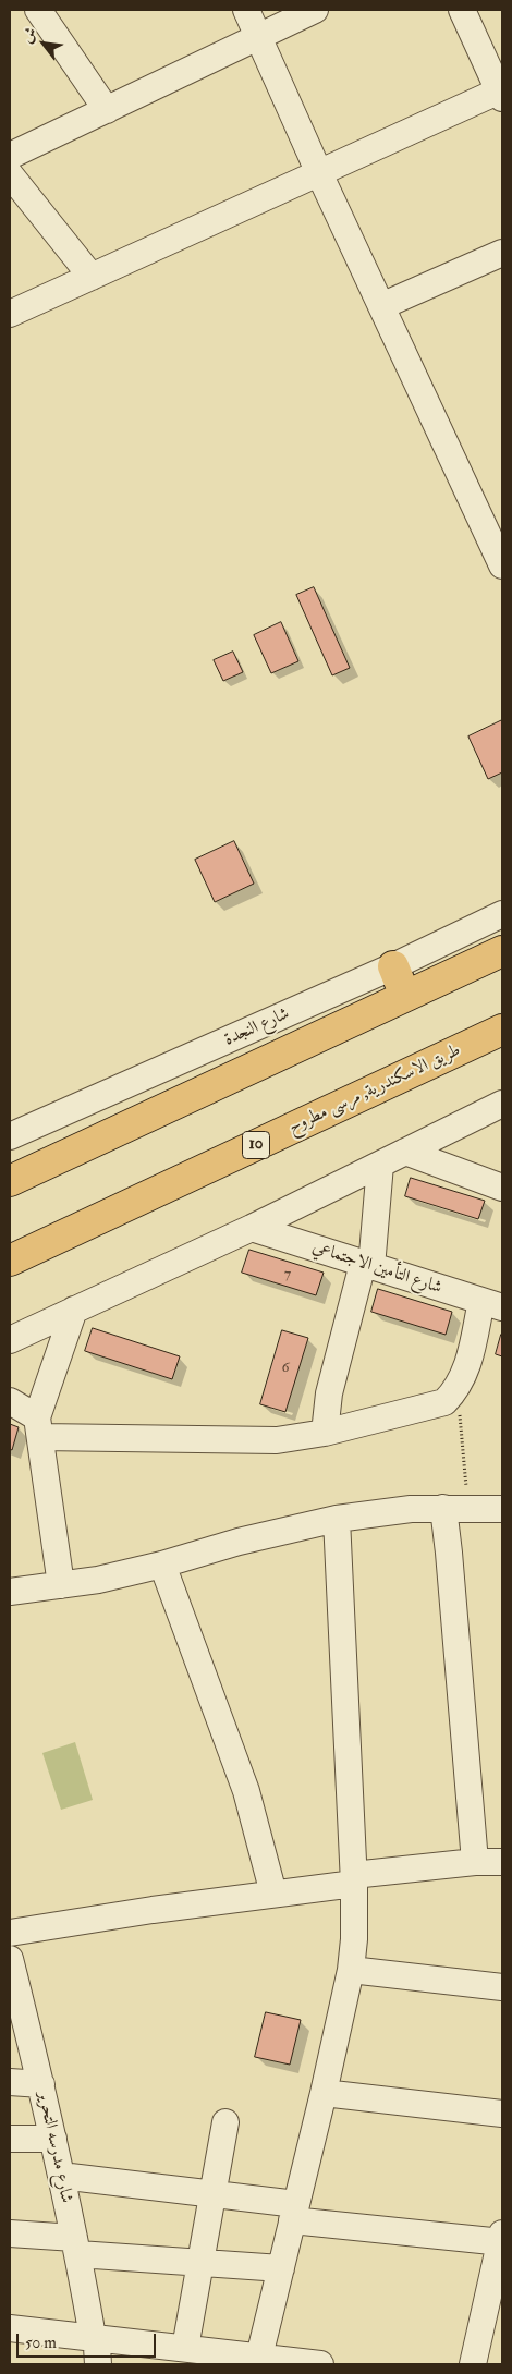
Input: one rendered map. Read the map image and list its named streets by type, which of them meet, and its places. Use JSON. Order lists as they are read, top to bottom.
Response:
{
  "streets": {
    "main road": ["طريق الاسكندرية, مرسى مطروح", "10"],
    "street": ["شارع النجدة", "شارع التأمين الاجتماعي", "شارع مدرسه التحرير"]
  },
  "house_numbers": ["7", "6"],
  "scale_bar": "50 m",
  "north": "top left"
}
